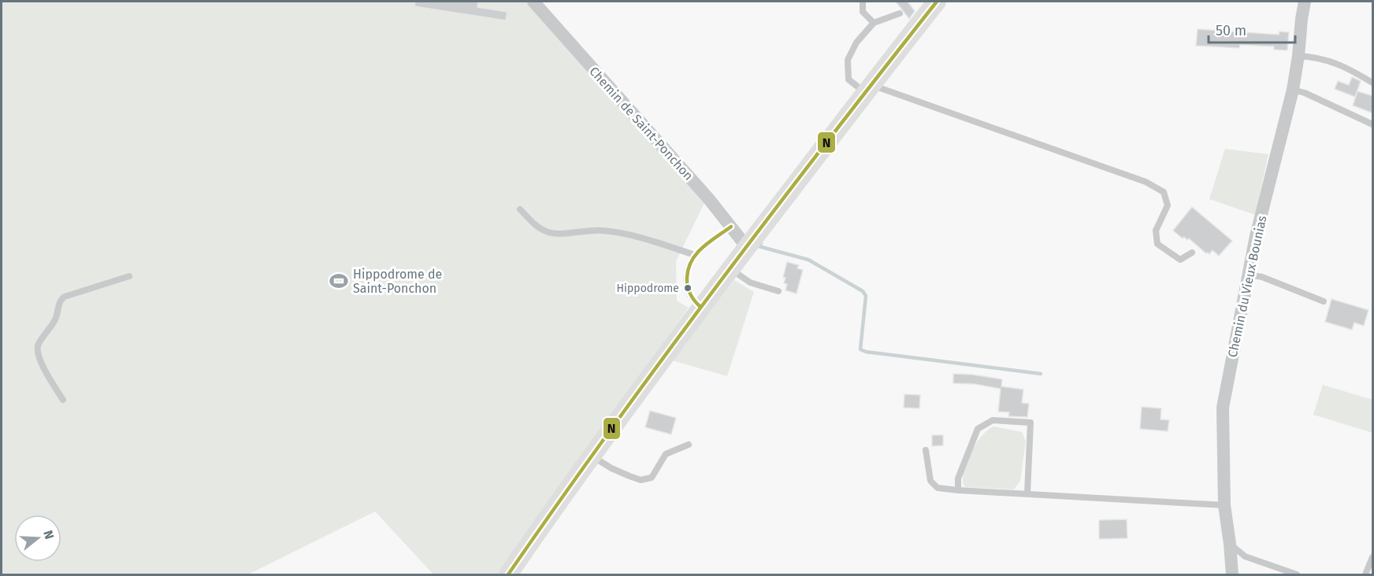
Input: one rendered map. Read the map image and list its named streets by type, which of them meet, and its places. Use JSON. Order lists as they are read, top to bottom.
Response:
{
  "streets": {
    "street": ["Chemin de Saint-Ponchon", "Chemin du Vieux Bounias"]
  },
  "places": {
    "sports": ["Hippodrome de Saint-Ponchon"],
    "other": ["Hippodrome"]
  },
  "lines": ["transit line N"],
  "scale_bar": "50 m",
  "north": "right"
}
